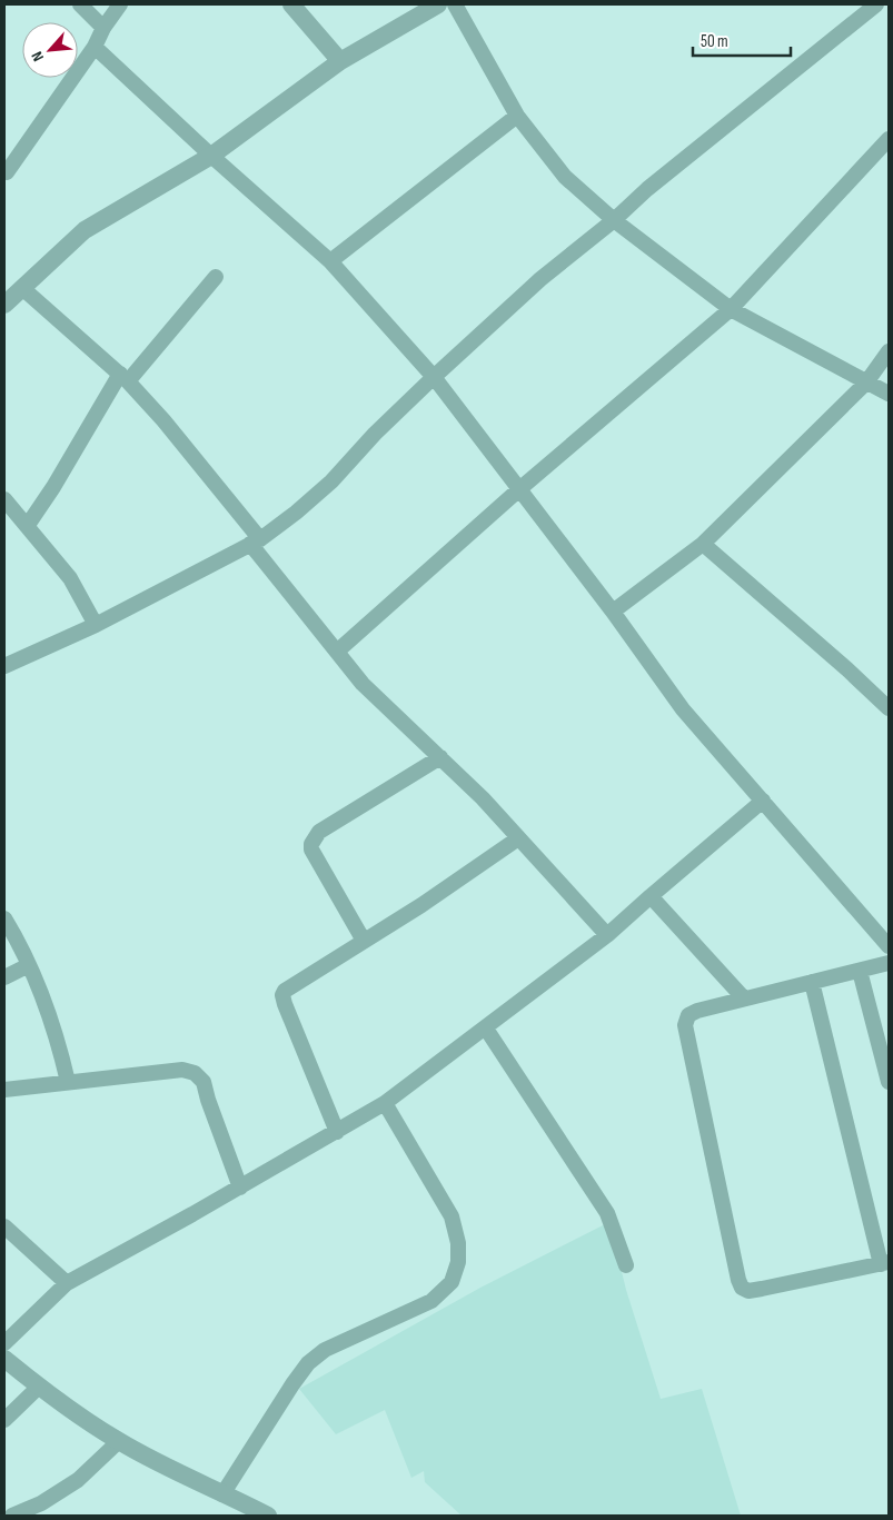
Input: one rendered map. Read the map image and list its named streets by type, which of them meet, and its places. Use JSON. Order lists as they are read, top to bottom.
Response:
{
  "scale_bar": "50 m",
  "north": "bottom left"
}
